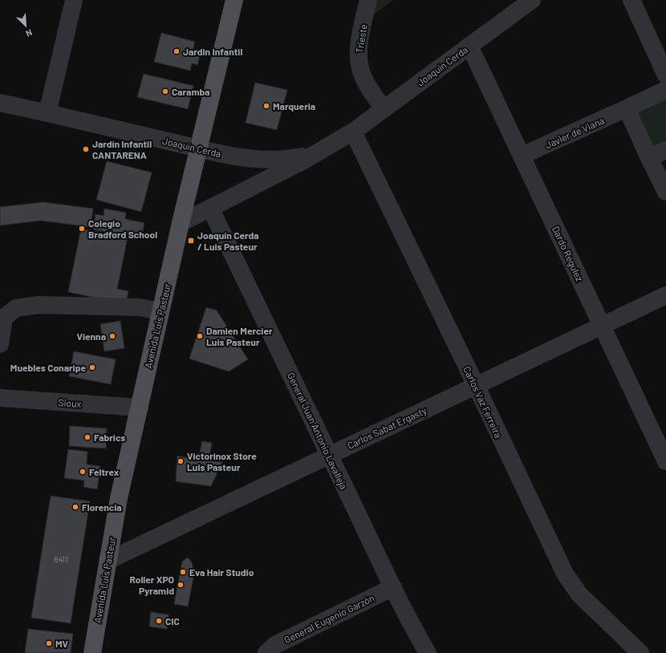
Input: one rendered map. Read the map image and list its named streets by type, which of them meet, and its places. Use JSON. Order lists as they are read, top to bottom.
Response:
{
  "streets": {
    "main road": ["Avenida Luis Pasteur"],
    "street": [
      "Trieste",
      "Joaquín Cerda",
      "Javier de Viana",
      "Dardo Regulez",
      "Carlos Vaz Ferreira",
      "Sioux",
      "Carlos Sabat Ergasty",
      "General Juan Antonio Lavalleja",
      "General Eugenio Garzón"
    ]
  },
  "crossings": [
    ["Trieste", "Joaquín Cerda"],
    ["Joaquín Cerda", "Dardo Regulez"],
    ["Joaquín Cerda", "Avenida Luis Pasteur"],
    ["Joaquín Cerda", "Carlos Vaz Ferreira"],
    ["Joaquín Cerda", "General Juan Antonio Lavalleja"],
    ["Javier de Viana", "Dardo Regulez"],
    ["Dardo Regulez", "Carlos Sabat Ergasty"],
    ["Avenida Luis Pasteur", "Sioux"],
    ["Avenida Luis Pasteur", "Carlos Sabat Ergasty"],
    ["Carlos Vaz Ferreira", "Carlos Sabat Ergasty"],
    ["Carlos Sabat Ergasty", "General Juan Antonio Lavalleja"],
    ["General Juan Antonio Lavalleja", "General Eugenio Garzón"]
  ],
  "places": {
    "other": [
      "Jardin Infantil",
      "Caramba",
      "Marqueria",
      "Jardín Infantil CANTARENA",
      "Colegio Bradford School",
      "Vienna",
      "Damien Mercier Luis Pasteur",
      "Muebles Conaripe",
      "Fabrics",
      "Victorinox Store Luis Pasteur",
      "Feltrex",
      "Florencia",
      "Eva Hair Studio",
      "Roller XPO Pyramid",
      "CIC",
      "MV"
    ],
    "transit": ["Joaquín Cerda / Luis Pasteur"]
  },
  "house_numbers": ["6411"],
  "north": "bottom right"
}
